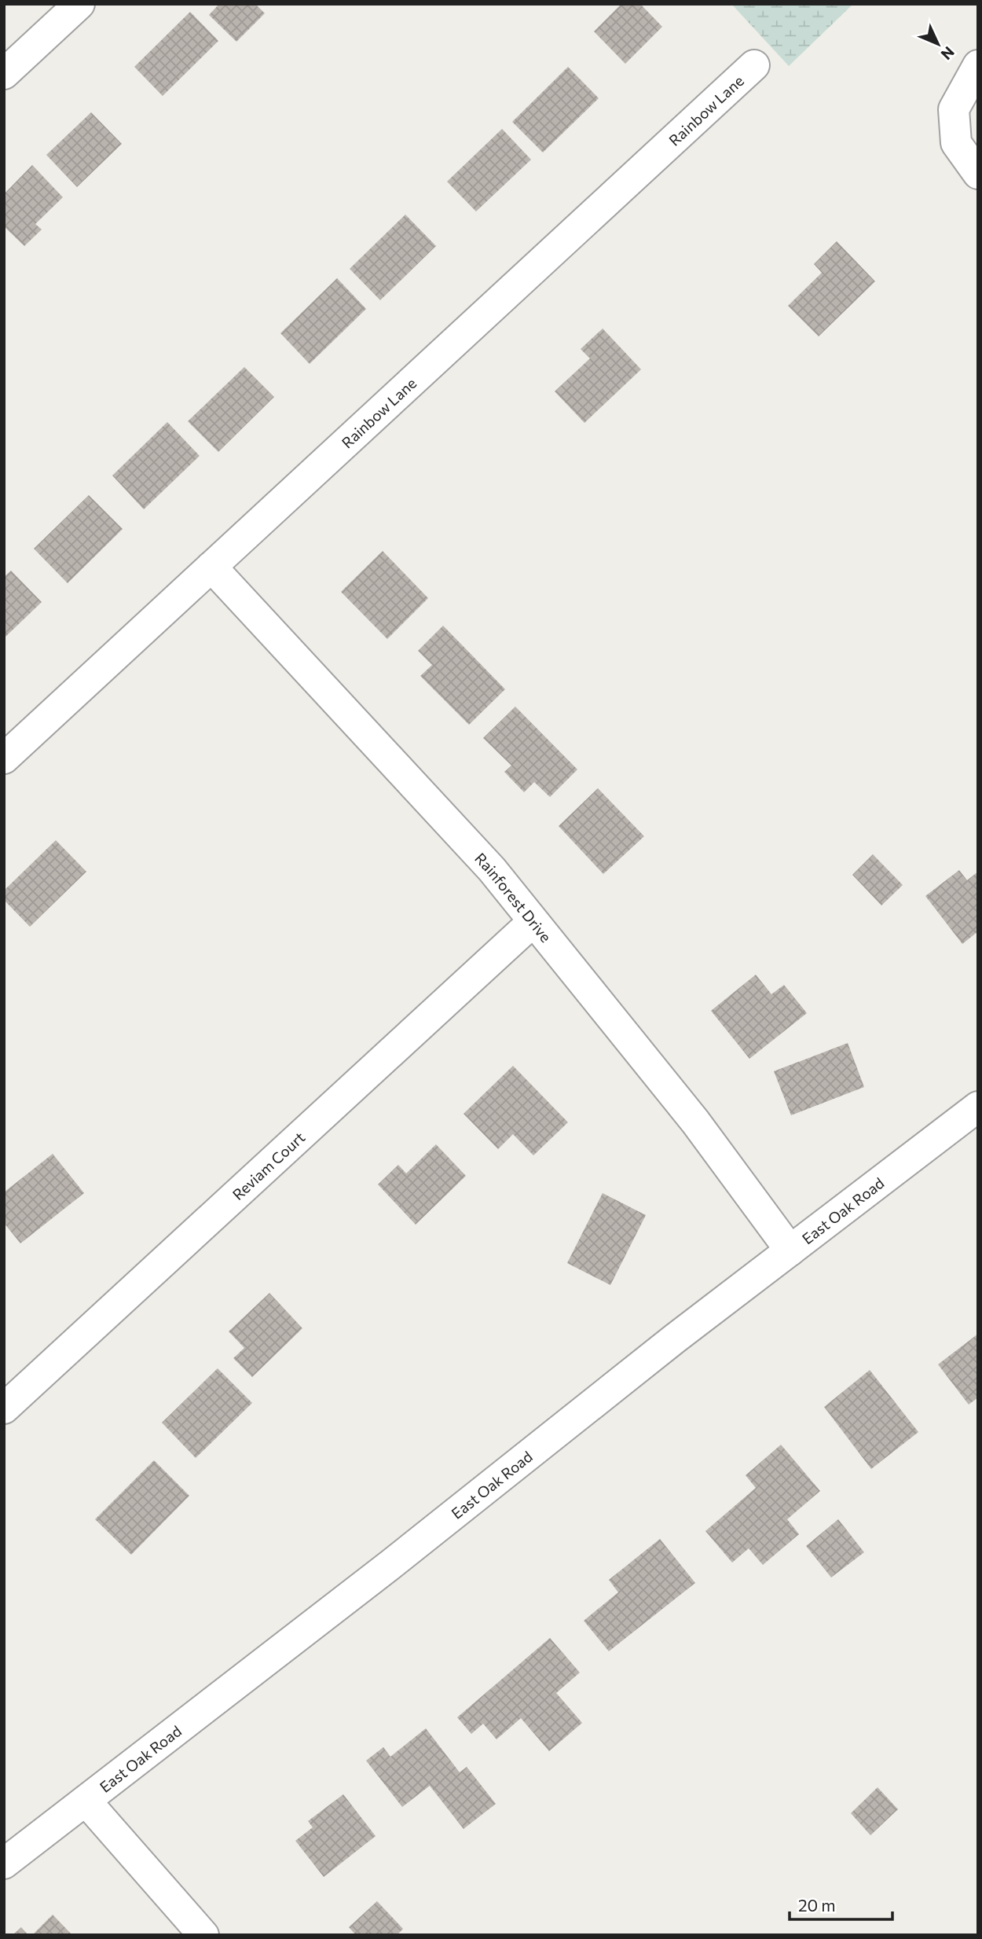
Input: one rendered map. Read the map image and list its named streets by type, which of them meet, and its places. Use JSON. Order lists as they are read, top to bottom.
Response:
{
  "streets": {
    "street": [
      "Rainbow Lane",
      "Rainforest Drive",
      "Reviam Court",
      "East Oak Road"
    ]
  },
  "crossings": [
    ["Rainbow Lane", "Rainforest Drive"],
    ["Rainforest Drive", "Reviam Court"],
    ["Rainforest Drive", "East Oak Road"]
  ],
  "scale_bar": "20 m",
  "north": "bottom right"
}
